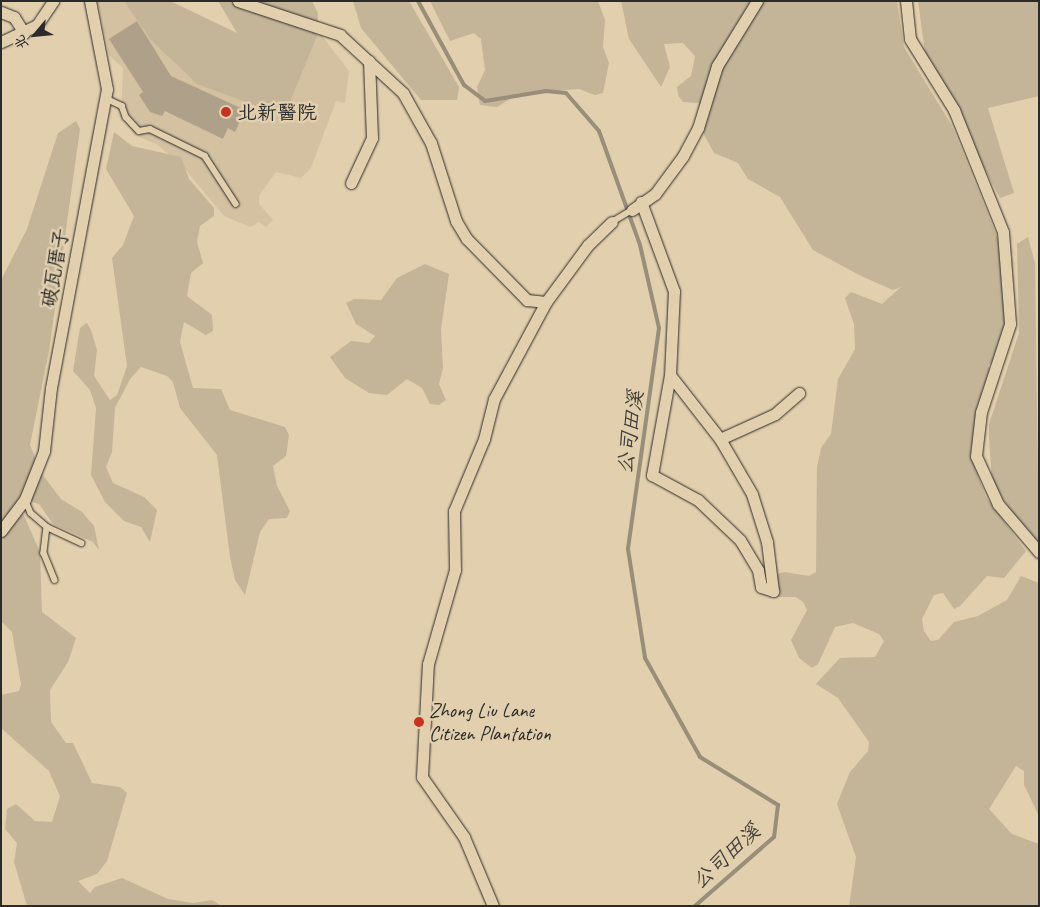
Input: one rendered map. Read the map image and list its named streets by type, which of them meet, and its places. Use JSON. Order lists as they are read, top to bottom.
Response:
{
  "streets": {
    "street": ["破瓦厝子"]
  },
  "water": ["公司田溪"],
  "places": ["北新醫院", "Zhong Liu Lane Citizen Plantation"],
  "north": "bottom left"
}
